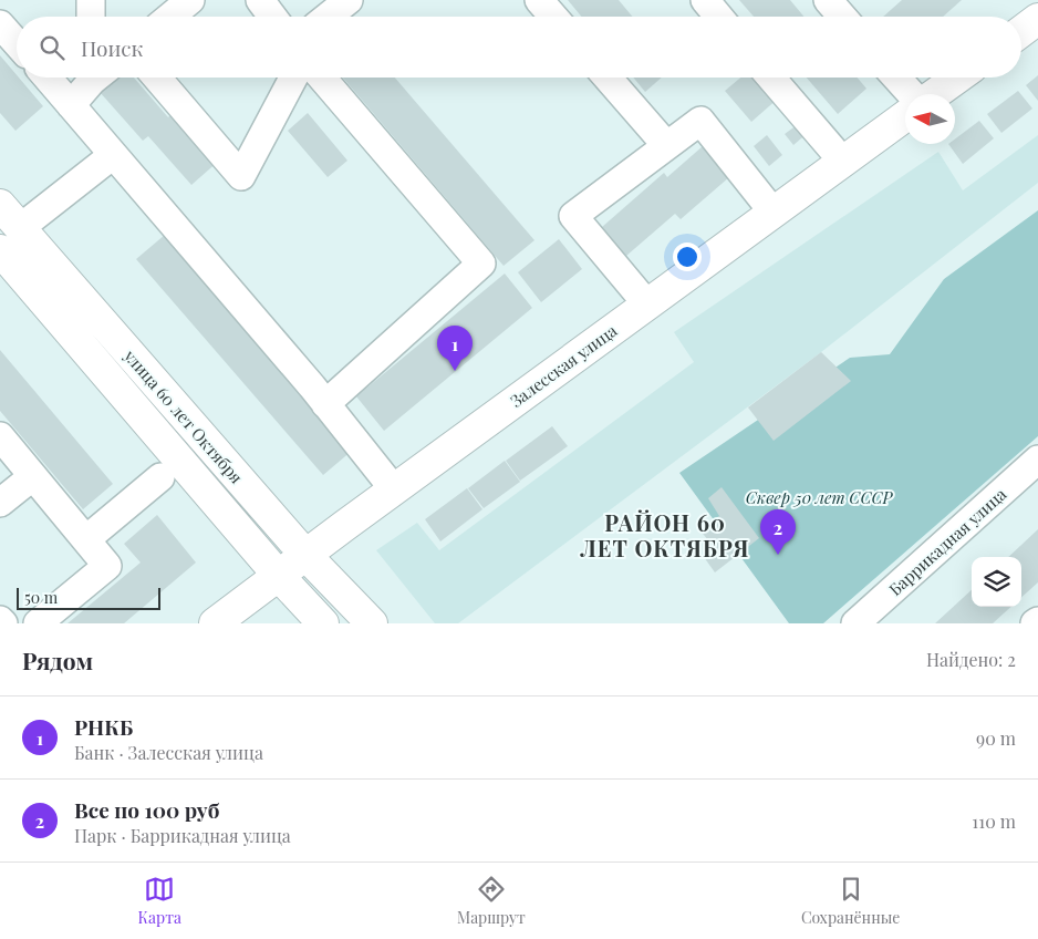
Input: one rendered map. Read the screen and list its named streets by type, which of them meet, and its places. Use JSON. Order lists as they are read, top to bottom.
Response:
{
  "streets": {
    "main road": ["Залесская улица", "улица 60 лет Октября"],
    "street": ["Баррикадная улица"]
  },
  "crossings": [
    ["Залесская улица", "улица 60 лет Октября"]
  ],
  "districts": ["РАЙОН 60 ЛЕТ ОКТЯБРЯ"],
  "parks": ["Сквер 50 лет СССР"],
  "scale_bar": "50 m",
  "north": "left",
  "page": {
    "search": "Поиск",
    "pins": ["1", "2"],
    "scale": "50 m",
    "heading": ["Рядом", "Найдено: 2"],
    "list": [
      {
        "mark": "1",
        "name": "РНКБ",
        "note": "Банк · Залесская улица",
        "value": "90 m"
      },
      {
        "mark": "2",
        "name": "Все по 100 руб",
        "note": "Парк · Баррикадная улица",
        "value": "110 m"
      }
    ],
    "nav": ["Карта", "Маршрут", "Сохранённые"]
  }
}
